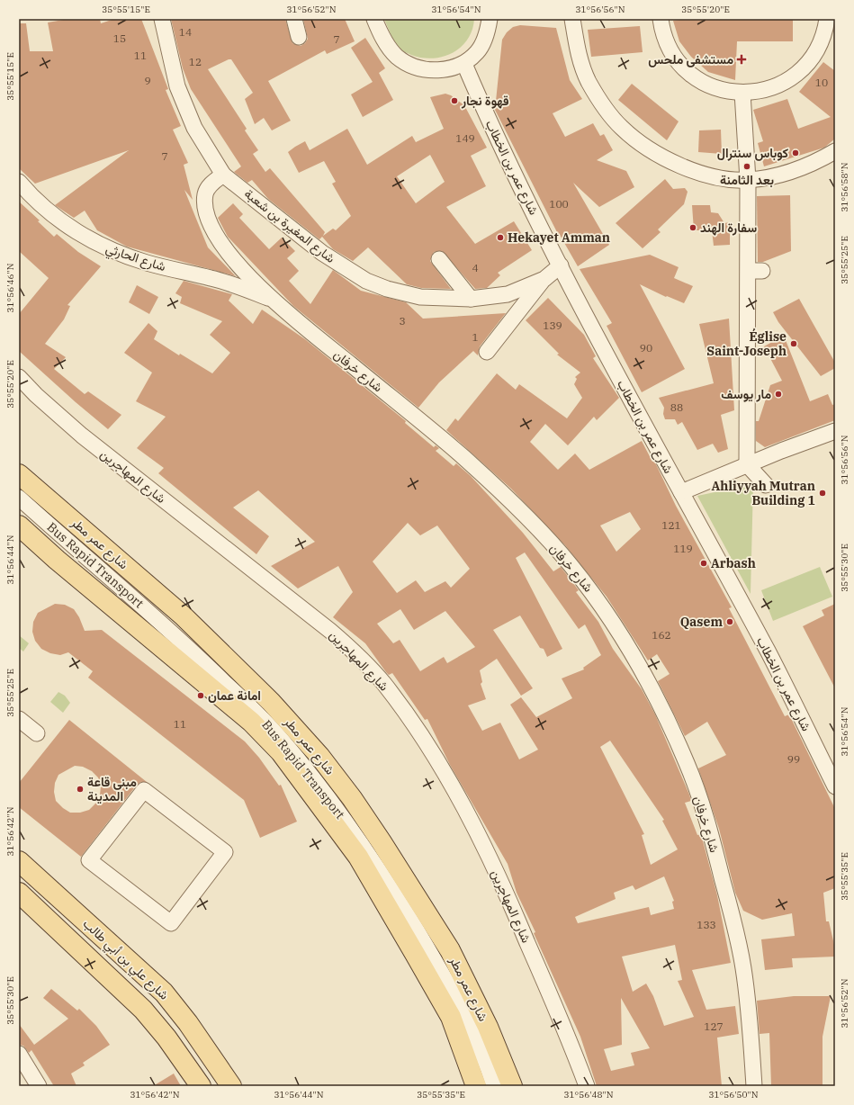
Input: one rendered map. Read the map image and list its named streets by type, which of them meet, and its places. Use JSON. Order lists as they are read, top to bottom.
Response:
{
  "streets": {
    "main road": ["شارع عمر مطر", "شارع علي بن أبي طالب"],
    "street": [
      "شارع عمر بن الخطاب",
      "شارع المغيرة بن شعبة",
      "شارع الحارثي",
      "شارع خرفان",
      "شارع المهاجرين",
      "Bus Rapid Transport"
    ]
  },
  "crossings": [
    ["شارع عمر بن الخطاب", "شارع المغيرة بن شعبة"],
    ["شارع المغيرة بن شعبة", "شارع خرفان"],
    ["شارع الحارثي", "شارع خرفان"]
  ],
  "places": {
    "health": ["مستشفى ملحس"],
    "other": [
      "قهوة نجار",
      "كوباس سنترال",
      "بعد الثامنة",
      "سفارة الهند",
      "Hekayet Amman",
      "Église Saint-Joseph",
      "مار يوسف",
      "Ahliyyah Mutran Building 1",
      "Arbash",
      "Qasem",
      "امانة عمان",
      "مبنى قاعة المدينة"
    ]
  },
  "house_numbers": [
    "14",
    "15",
    "7",
    "11",
    "12",
    "9",
    "10",
    "149",
    "7",
    "100",
    "4",
    "3",
    "139",
    "1",
    "90",
    "88",
    "121",
    "119",
    "162",
    "11",
    "99",
    "133",
    "127"
  ],
  "coordinates": [
    "35°55'15\"E",
    "31°56'52\"N",
    "31°56'54\"N",
    "31°56'56\"N",
    "35°55'20\"E",
    "31°56'58\"N",
    "35°55'25\"E",
    "31°56'46\"N",
    "31°56'44\"N",
    "35°55'30\"E",
    "31°56'42\"N",
    "35°55'35\"E",
    "31°56'48\"N",
    "31°56'50\"N"
  ]
}
